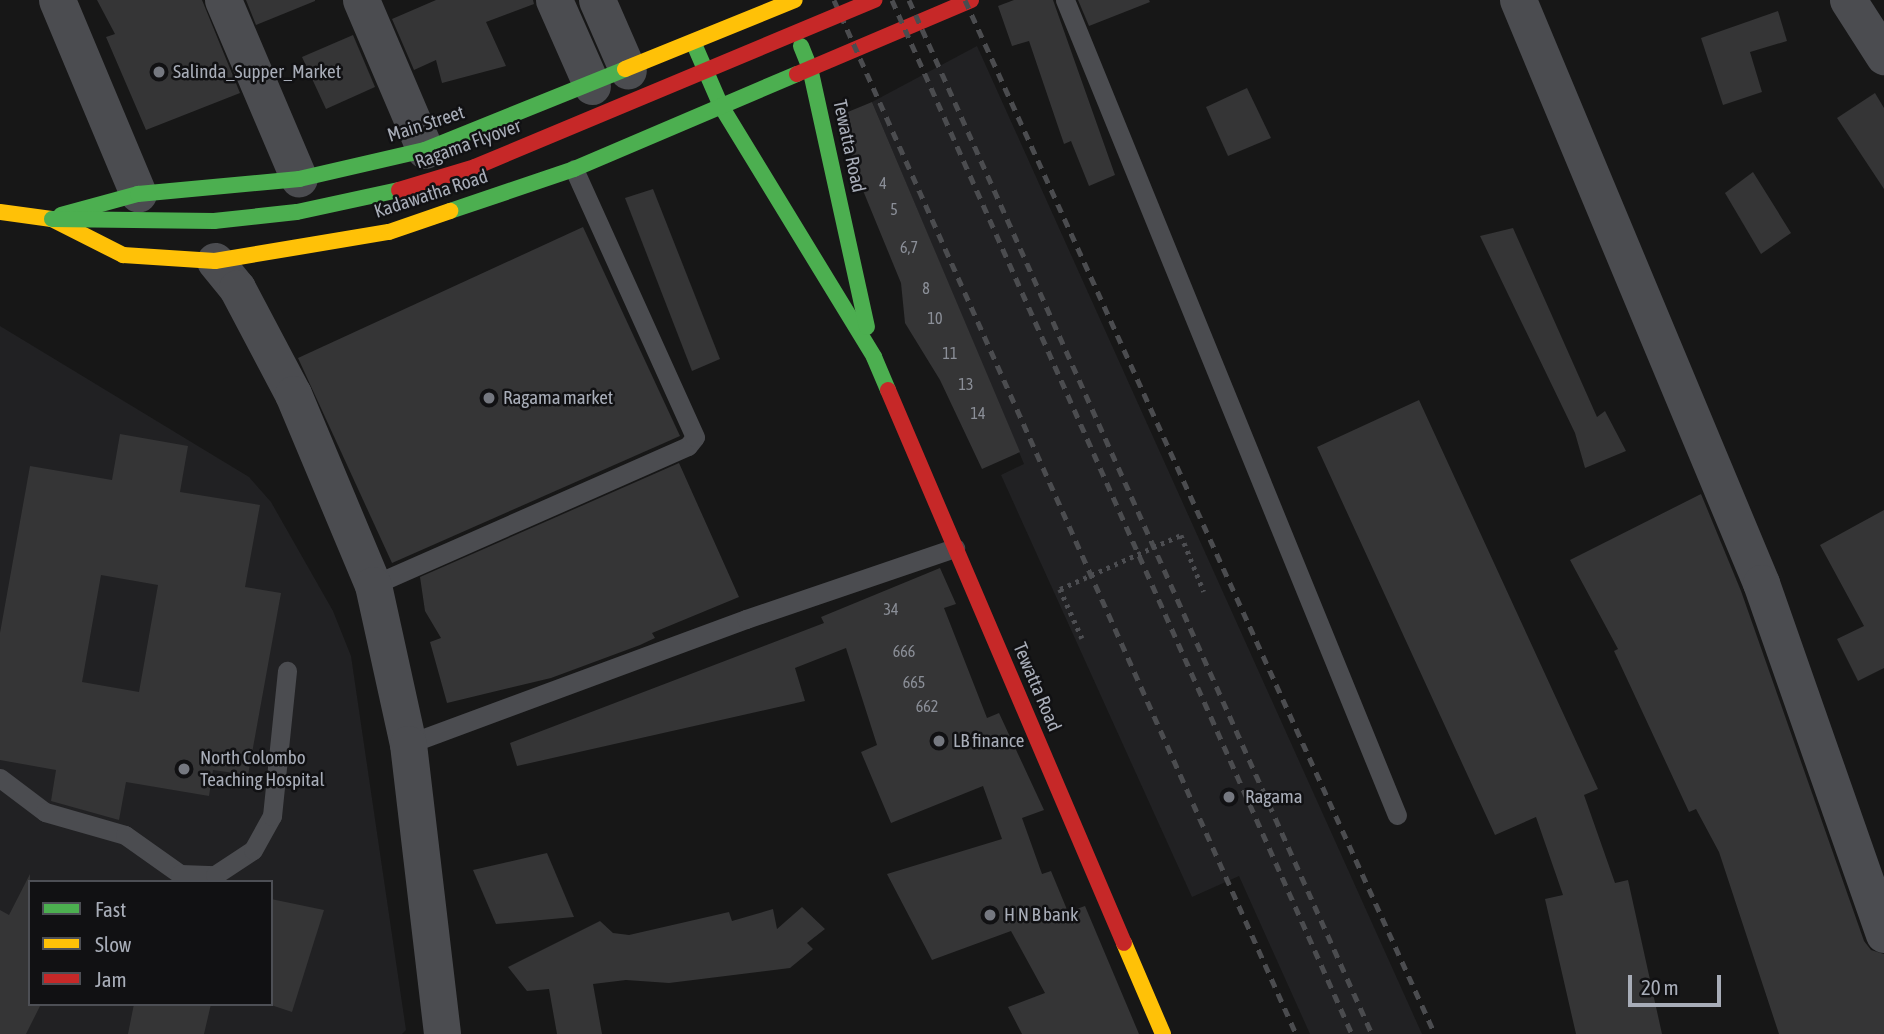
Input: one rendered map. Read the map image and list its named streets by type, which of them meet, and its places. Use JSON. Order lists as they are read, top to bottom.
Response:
{
  "streets": {
    "main road": [
      "Main Street",
      "Ragama Flyover",
      "Tewatta Road",
      "Kadawatha Road"
    ]
  },
  "crossings": [
    ["Main Street", "Ragama Flyover"],
    ["Main Street", "Tewatta Road"],
    ["Main Street", "Kadawatha Road"],
    ["Ragama Flyover", "Kadawatha Road"],
    ["Tewatta Road", "Kadawatha Road"]
  ],
  "places": [
    "Salinda_Supper_Market",
    "Ragama market",
    "LB finance",
    "North Colombo Teaching Hospital",
    "Ragama",
    "H N B bank"
  ],
  "house_numbers": [
    "4",
    "5",
    "6,7",
    "8",
    "10",
    "11",
    "13",
    "14",
    "34",
    "666",
    "665",
    "662"
  ],
  "legend": ["Fast", "Slow", "Jam"],
  "scale_bar": "20 m"
}
